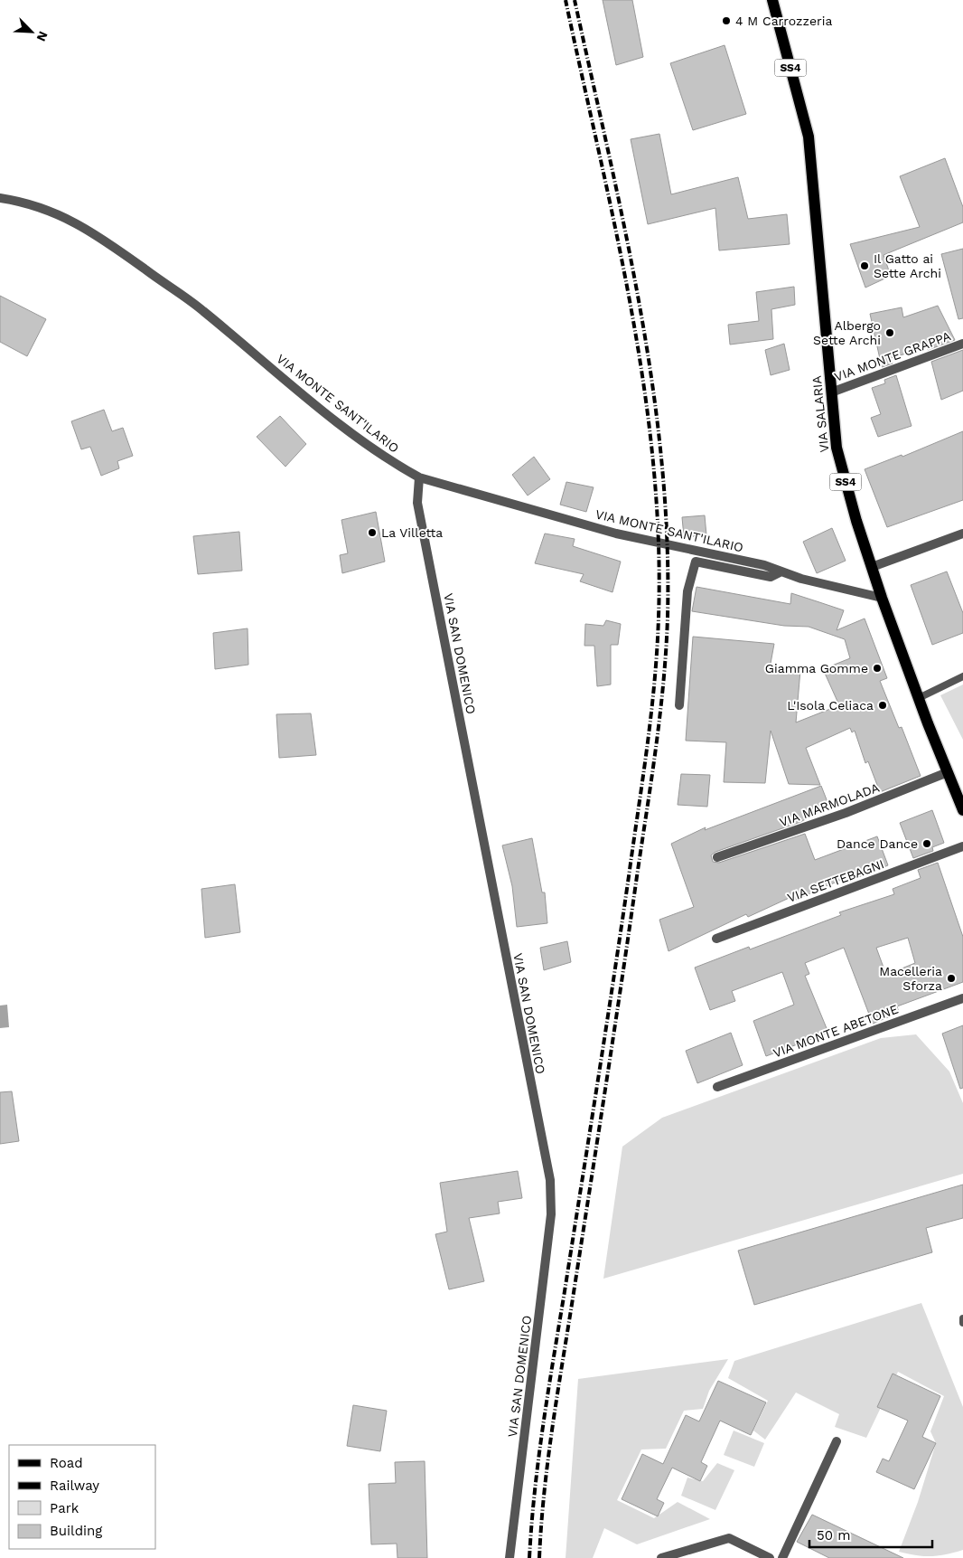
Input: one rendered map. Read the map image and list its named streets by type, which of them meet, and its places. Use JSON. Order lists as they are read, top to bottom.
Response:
{
  "streets": {
    "main road": ["SS4", "VIA SALARIA"],
    "street": [
      "VIA MONTE GRAPPA",
      "VIA MONTE SANT'ILARIO",
      "VIA SAN DOMENICO",
      "VIA MARMOLADA",
      "VIA SETTEBAGNI",
      "VIA MONTE ABETONE"
    ]
  },
  "crossings": [
    ["VIA MONTE GRAPPA", "VIA SALARIA"],
    ["VIA MONTE SANT'ILARIO", "VIA SALARIA"],
    ["VIA MONTE SANT'ILARIO", "VIA SAN DOMENICO"],
    ["VIA SALARIA", "VIA MARMOLADA"]
  ],
  "places": [
    "4 M Carrozzeria",
    "Il Gatto ai Sette Archi",
    "Albergo Sette Archi",
    "La Villetta",
    "Giamma Gomme",
    "L'Isola Celiaca",
    "Dance Dance",
    "Macelleria Sforza"
  ],
  "legend": [
    "Road",
    "Railway",
    "Park",
    "Building"
  ],
  "scale_bar": "50 m",
  "north": "bottom right"
}
